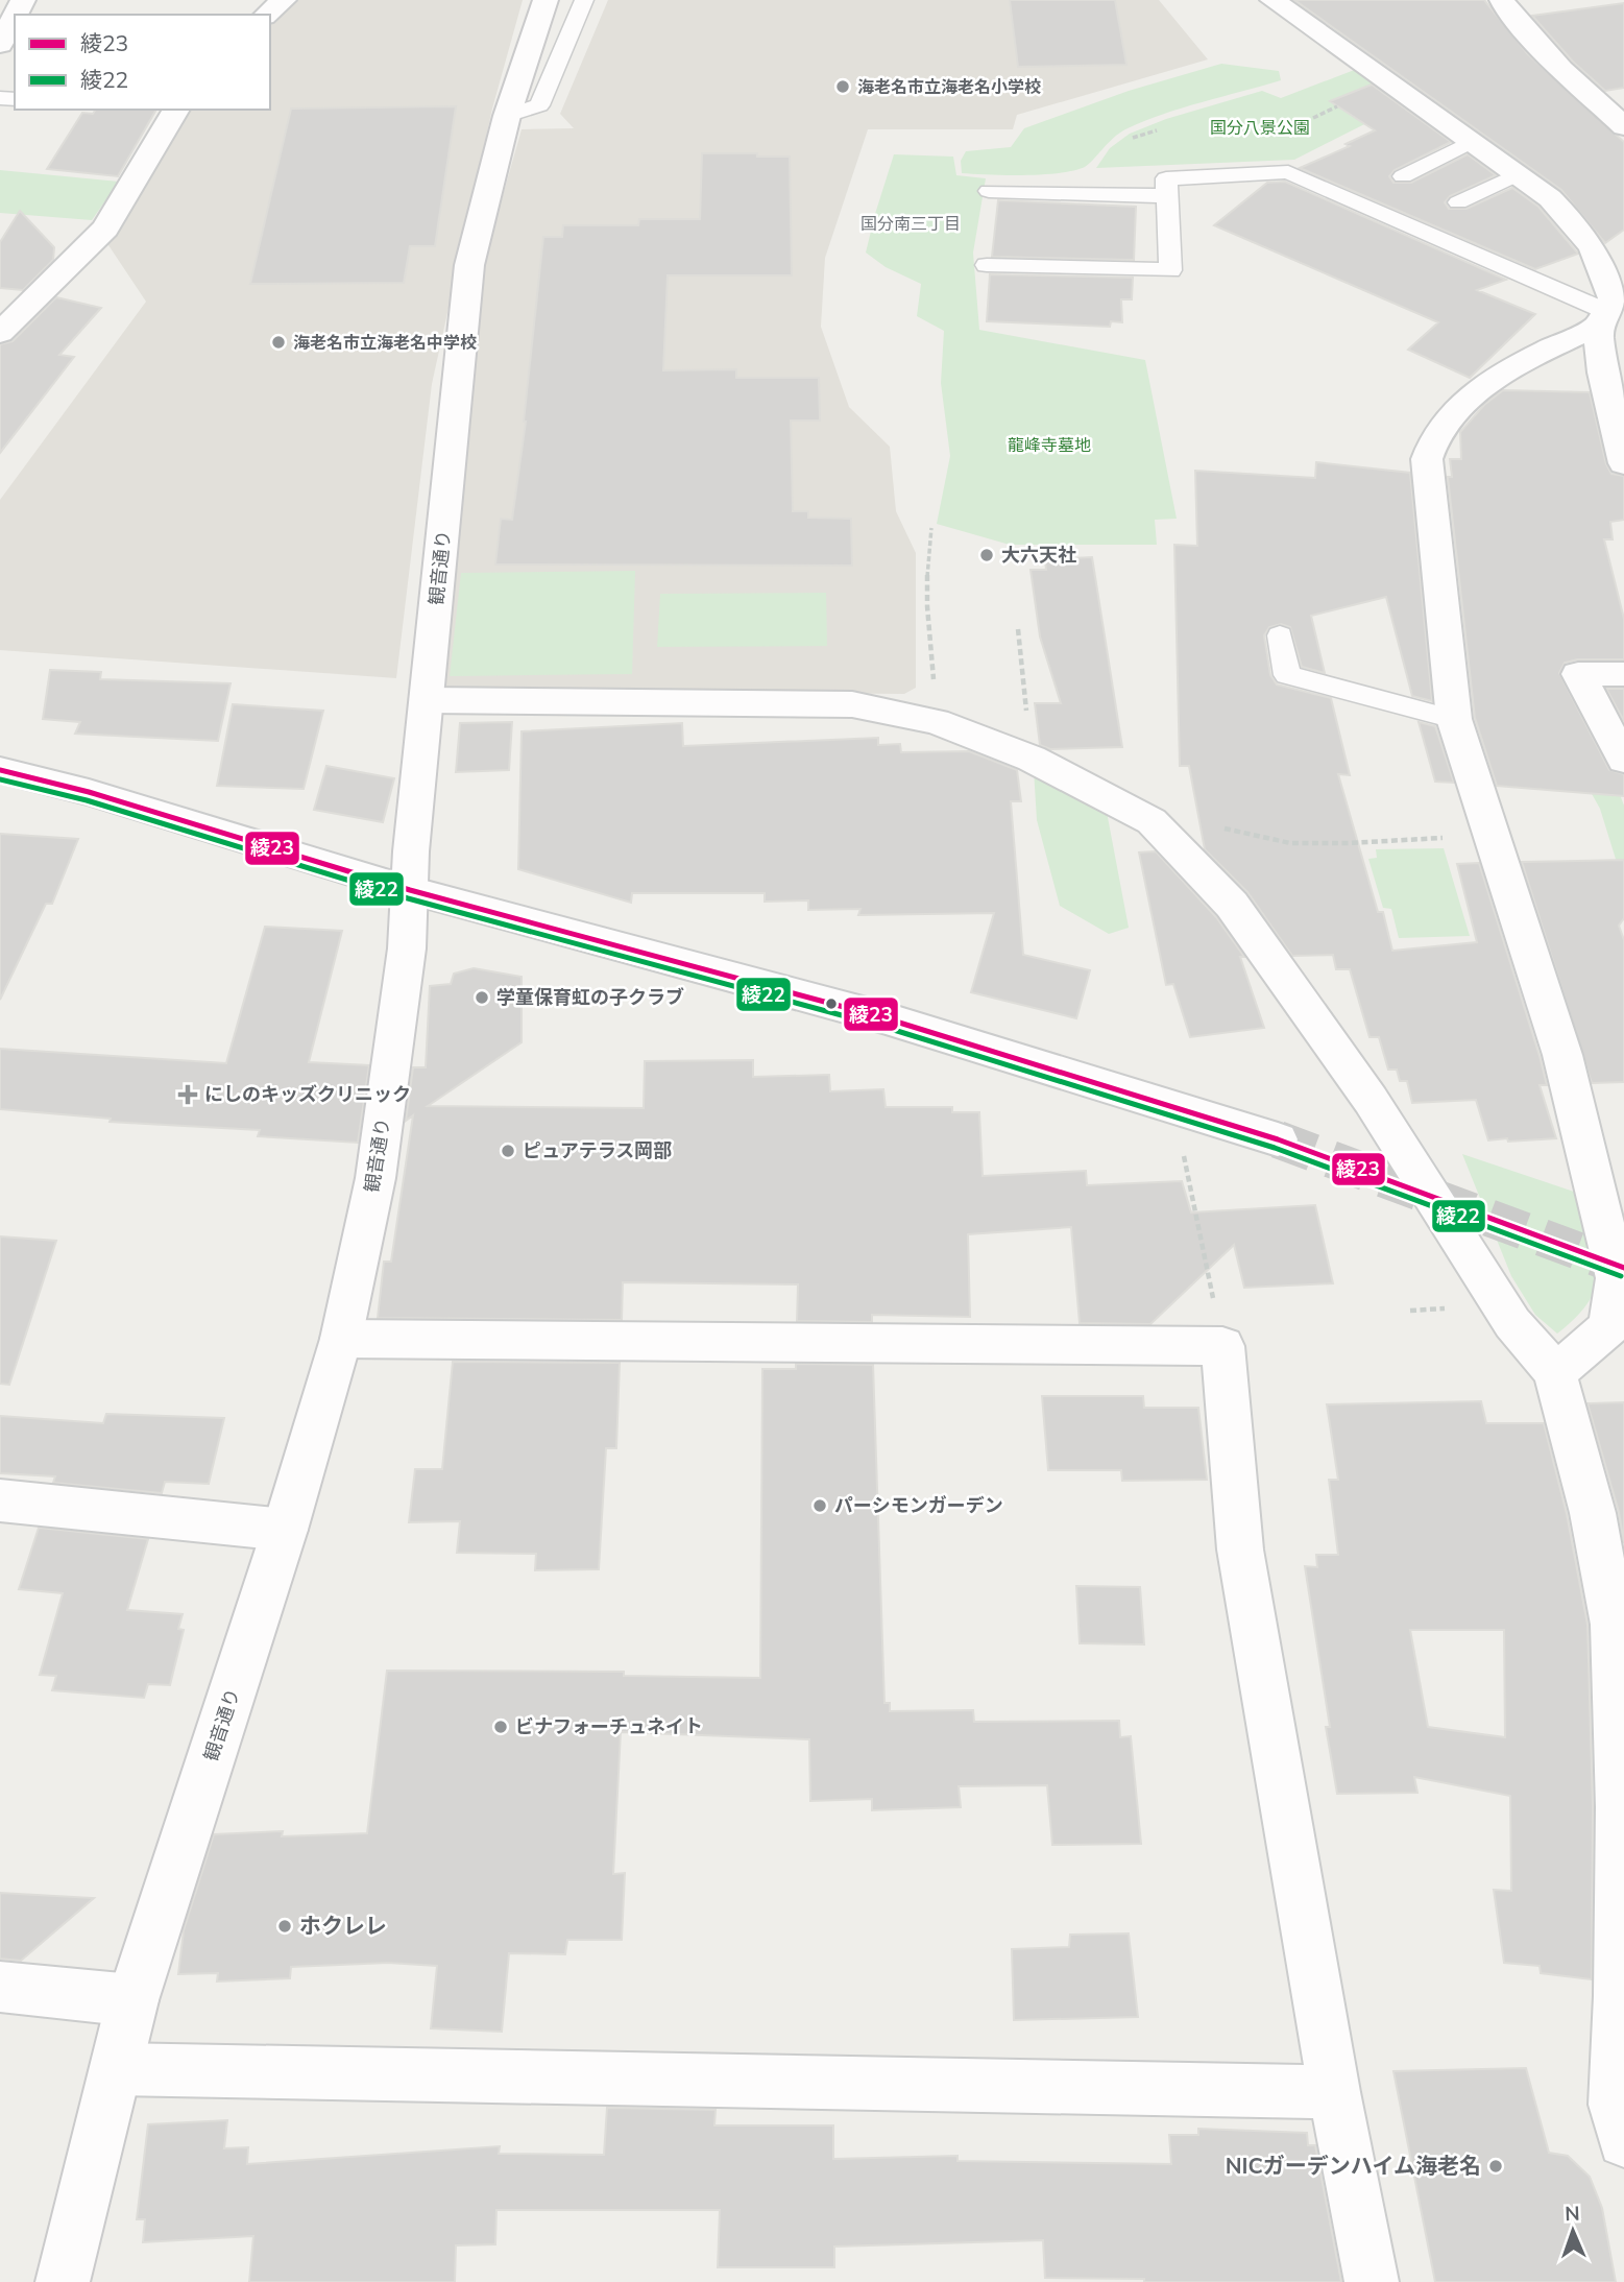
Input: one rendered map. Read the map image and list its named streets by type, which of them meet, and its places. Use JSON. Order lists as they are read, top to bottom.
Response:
{
  "streets": {
    "street": ["観音通り"]
  },
  "districts": ["国分南三丁目"],
  "parks": ["国分八景公園", "龍峰寺墓地"],
  "places": {
    "other": [
      "海老名市立海老名小学校",
      "海老名市立海老名中学校",
      "大六天社",
      "学童保育虹の子クラブ",
      "ピュアテラス岡部",
      "パーシモンガーデン",
      "ビナフォーチュネイト",
      "ホクレレ",
      "NICガーデンハイム海老名"
    ],
    "health": ["にしのキッズクリニック"]
  },
  "lines": ["transit line 綾23", "transit line 綾22"],
  "legend": ["綾23", "綾22"],
  "north": "top"
}
